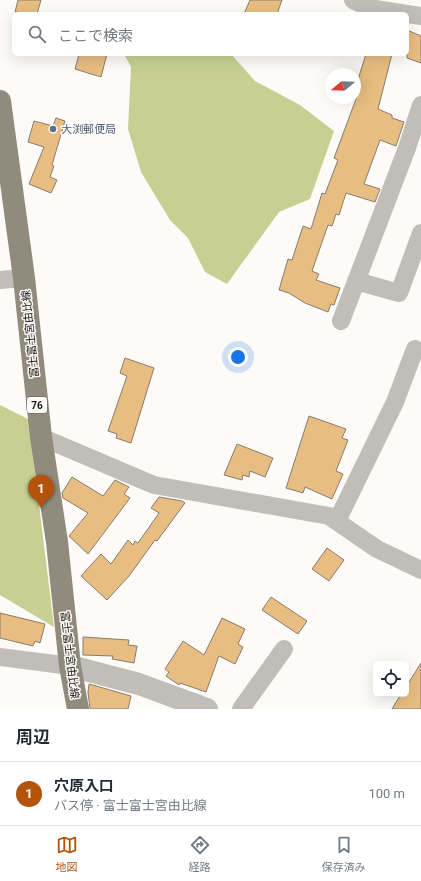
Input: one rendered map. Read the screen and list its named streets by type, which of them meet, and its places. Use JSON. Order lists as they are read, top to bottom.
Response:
{
  "streets": {
    "main road": ["富士富士宮由比線", "76"]
  },
  "places": ["大渕郵便局"],
  "north": "left",
  "page": {
    "search": "ここで検索",
    "pins": "1",
    "heading": "周辺",
    "list": [
      {
        "mark": "1",
        "name": "穴原入口",
        "note": "バス停 · 富士富士宮由比線",
        "value": "100 m"
      }
    ],
    "nav": ["地図", "経路", "保存済み"]
  }
}
